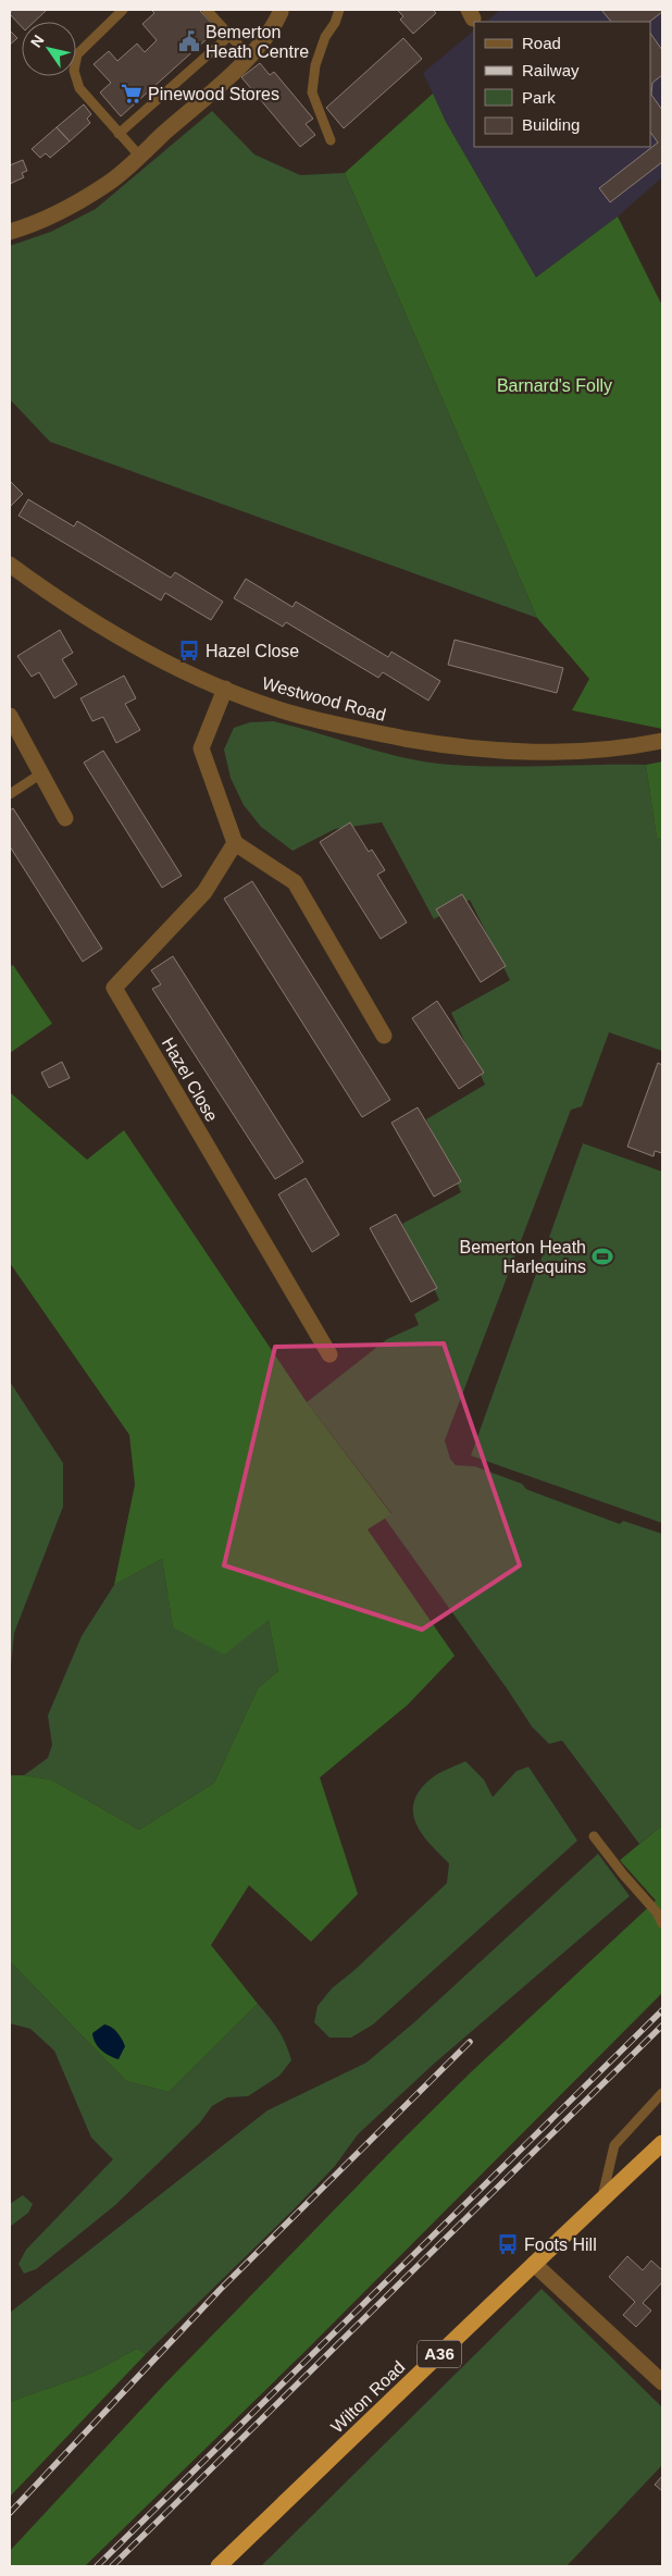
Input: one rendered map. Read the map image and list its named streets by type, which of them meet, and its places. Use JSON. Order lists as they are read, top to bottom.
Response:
{
  "streets": {
    "highway": ["A36", "Wilton Road"],
    "street": ["Westwood Road", "Hazel Close"]
  },
  "parks": ["Barnard's Folly"],
  "places": {
    "public building": ["Bemerton Heath Centre"],
    "supermarket": ["Pinewood Stores"],
    "bus stop": ["Hazel Close", "Foots Hill"],
    "sports": ["Bemerton Heath Harlequins"]
  },
  "legend": [
    "Road",
    "Railway",
    "Park",
    "Building"
  ],
  "north": "top left"
}
